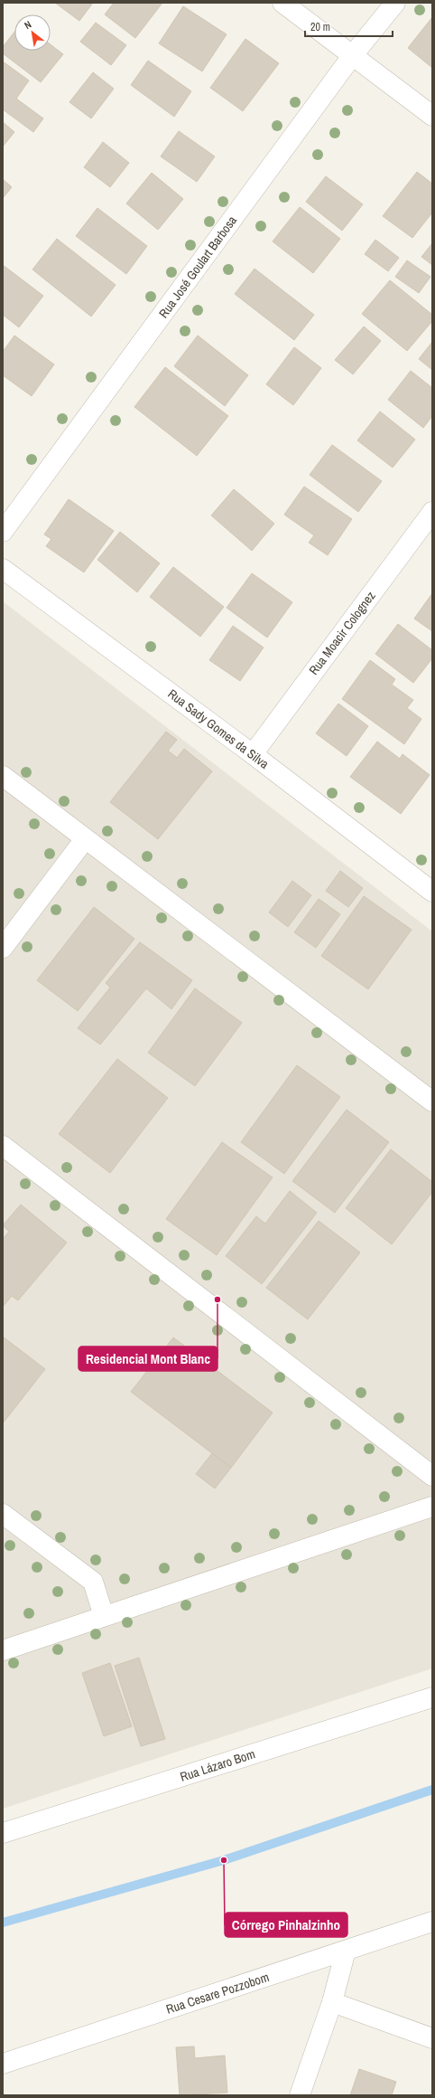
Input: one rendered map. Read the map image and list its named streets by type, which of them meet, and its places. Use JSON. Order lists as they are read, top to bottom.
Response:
{
  "streets": {
    "street": [
      "Rua José Goulart Barbosa",
      "Rua Moacir Colognez",
      "Rua Sady Gomes da Silva",
      "Rua Lázaro Bom",
      "Rua Cesare Pozzobom"
    ]
  },
  "crossings": [
    ["Rua Moacir Colognez", "Rua Sady Gomes da Silva"]
  ],
  "places": ["Residencial Mont Blanc", "Córrego Pinhalzinho"],
  "scale_bar": "20 m",
  "north": "top left"
}
